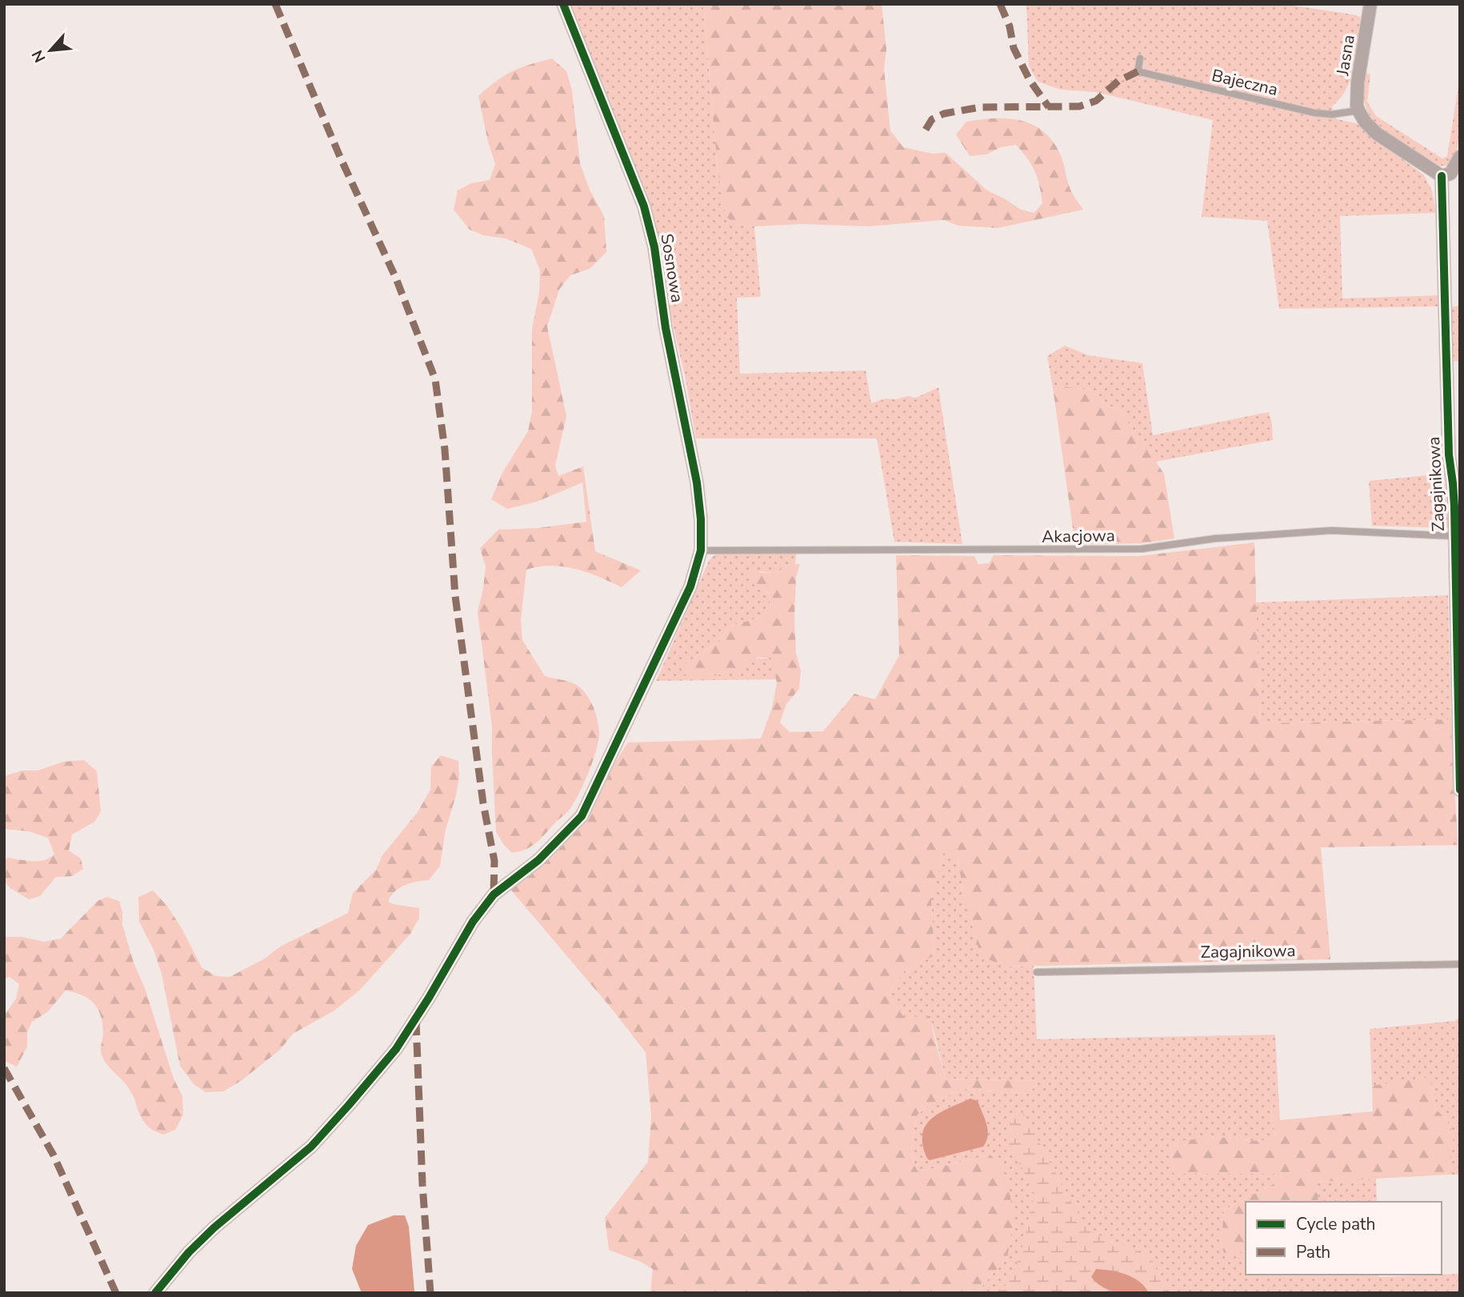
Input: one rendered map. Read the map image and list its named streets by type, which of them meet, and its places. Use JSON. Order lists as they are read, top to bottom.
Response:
{
  "streets": {
    "street": ["Jasna", "Sosnowa", "Zagajnikowa"],
    "lane": ["Bajeczna", "Akacjowa"]
  },
  "crossings": [
    ["Jasna", "Bajeczna"],
    ["Sosnowa", "Akacjowa"],
    ["Zagajnikowa", "Akacjowa"]
  ],
  "legend": ["Cycle path", "Path"],
  "north": "bottom left"
}
